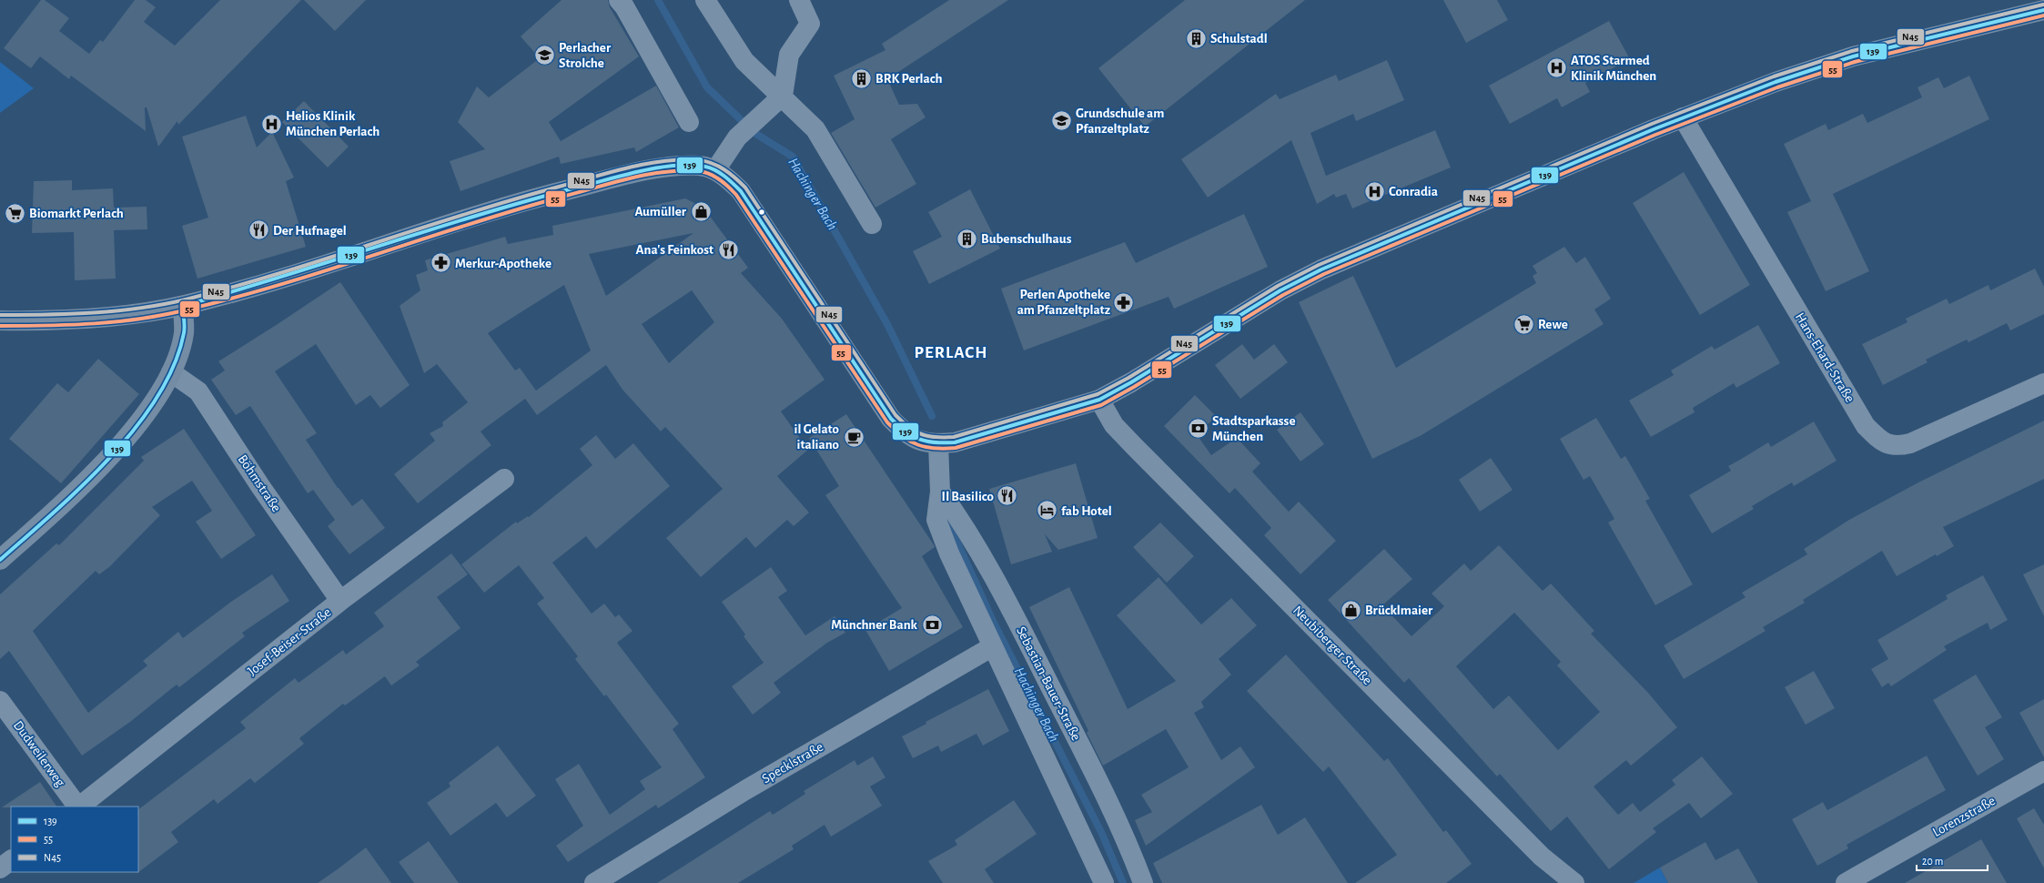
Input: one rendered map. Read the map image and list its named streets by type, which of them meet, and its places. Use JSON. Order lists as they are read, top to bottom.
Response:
{
  "streets": {
    "street": [
      "Hans-Ehard-Straße",
      "Böhmstraße",
      "Josef-Beiser-Straße",
      "Neubiberger Straße",
      "Sebastian-Bauer-Straße",
      "Dudweilerweg",
      "Specklstraße",
      "Lorenzstraße"
    ]
  },
  "crossings": [
    ["Böhmstraße", "Josef-Beiser-Straße"]
  ],
  "districts": ["PERLACH"],
  "water": ["Hachinger Bach"],
  "places": {
    "building": ["Schulstadl", "BRK Perlach", "Bubenschulhaus"],
    "school or university": ["Perlacher Strolche", "Grundschule am Pfanzeltplatz"],
    "hospital": ["ATOS Starmed Klinik München", "Helios Klinik München Perlach", "Conradia"],
    "shop": ["Aumüller", "Brücklmaier"],
    "supermarket": ["Biomarkt Perlach", "Rewe"],
    "restaurant": ["Der Hufnagel", "Ana's Feinkost", "Il Basilico"],
    "pharmacy": ["Merkur-Apotheke", "Perlen Apotheke am Pfanzeltplatz"],
    "bank": ["Stadtsparkasse München", "Münchner Bank"],
    "cafe": ["il Gelato italiano"],
    "hotel": ["fab Hotel"]
  },
  "lines": ["transit line N45", "transit line 139", "transit line 55"],
  "legend": ["139", "55", "N45"],
  "scale_bar": "20 m"
}
